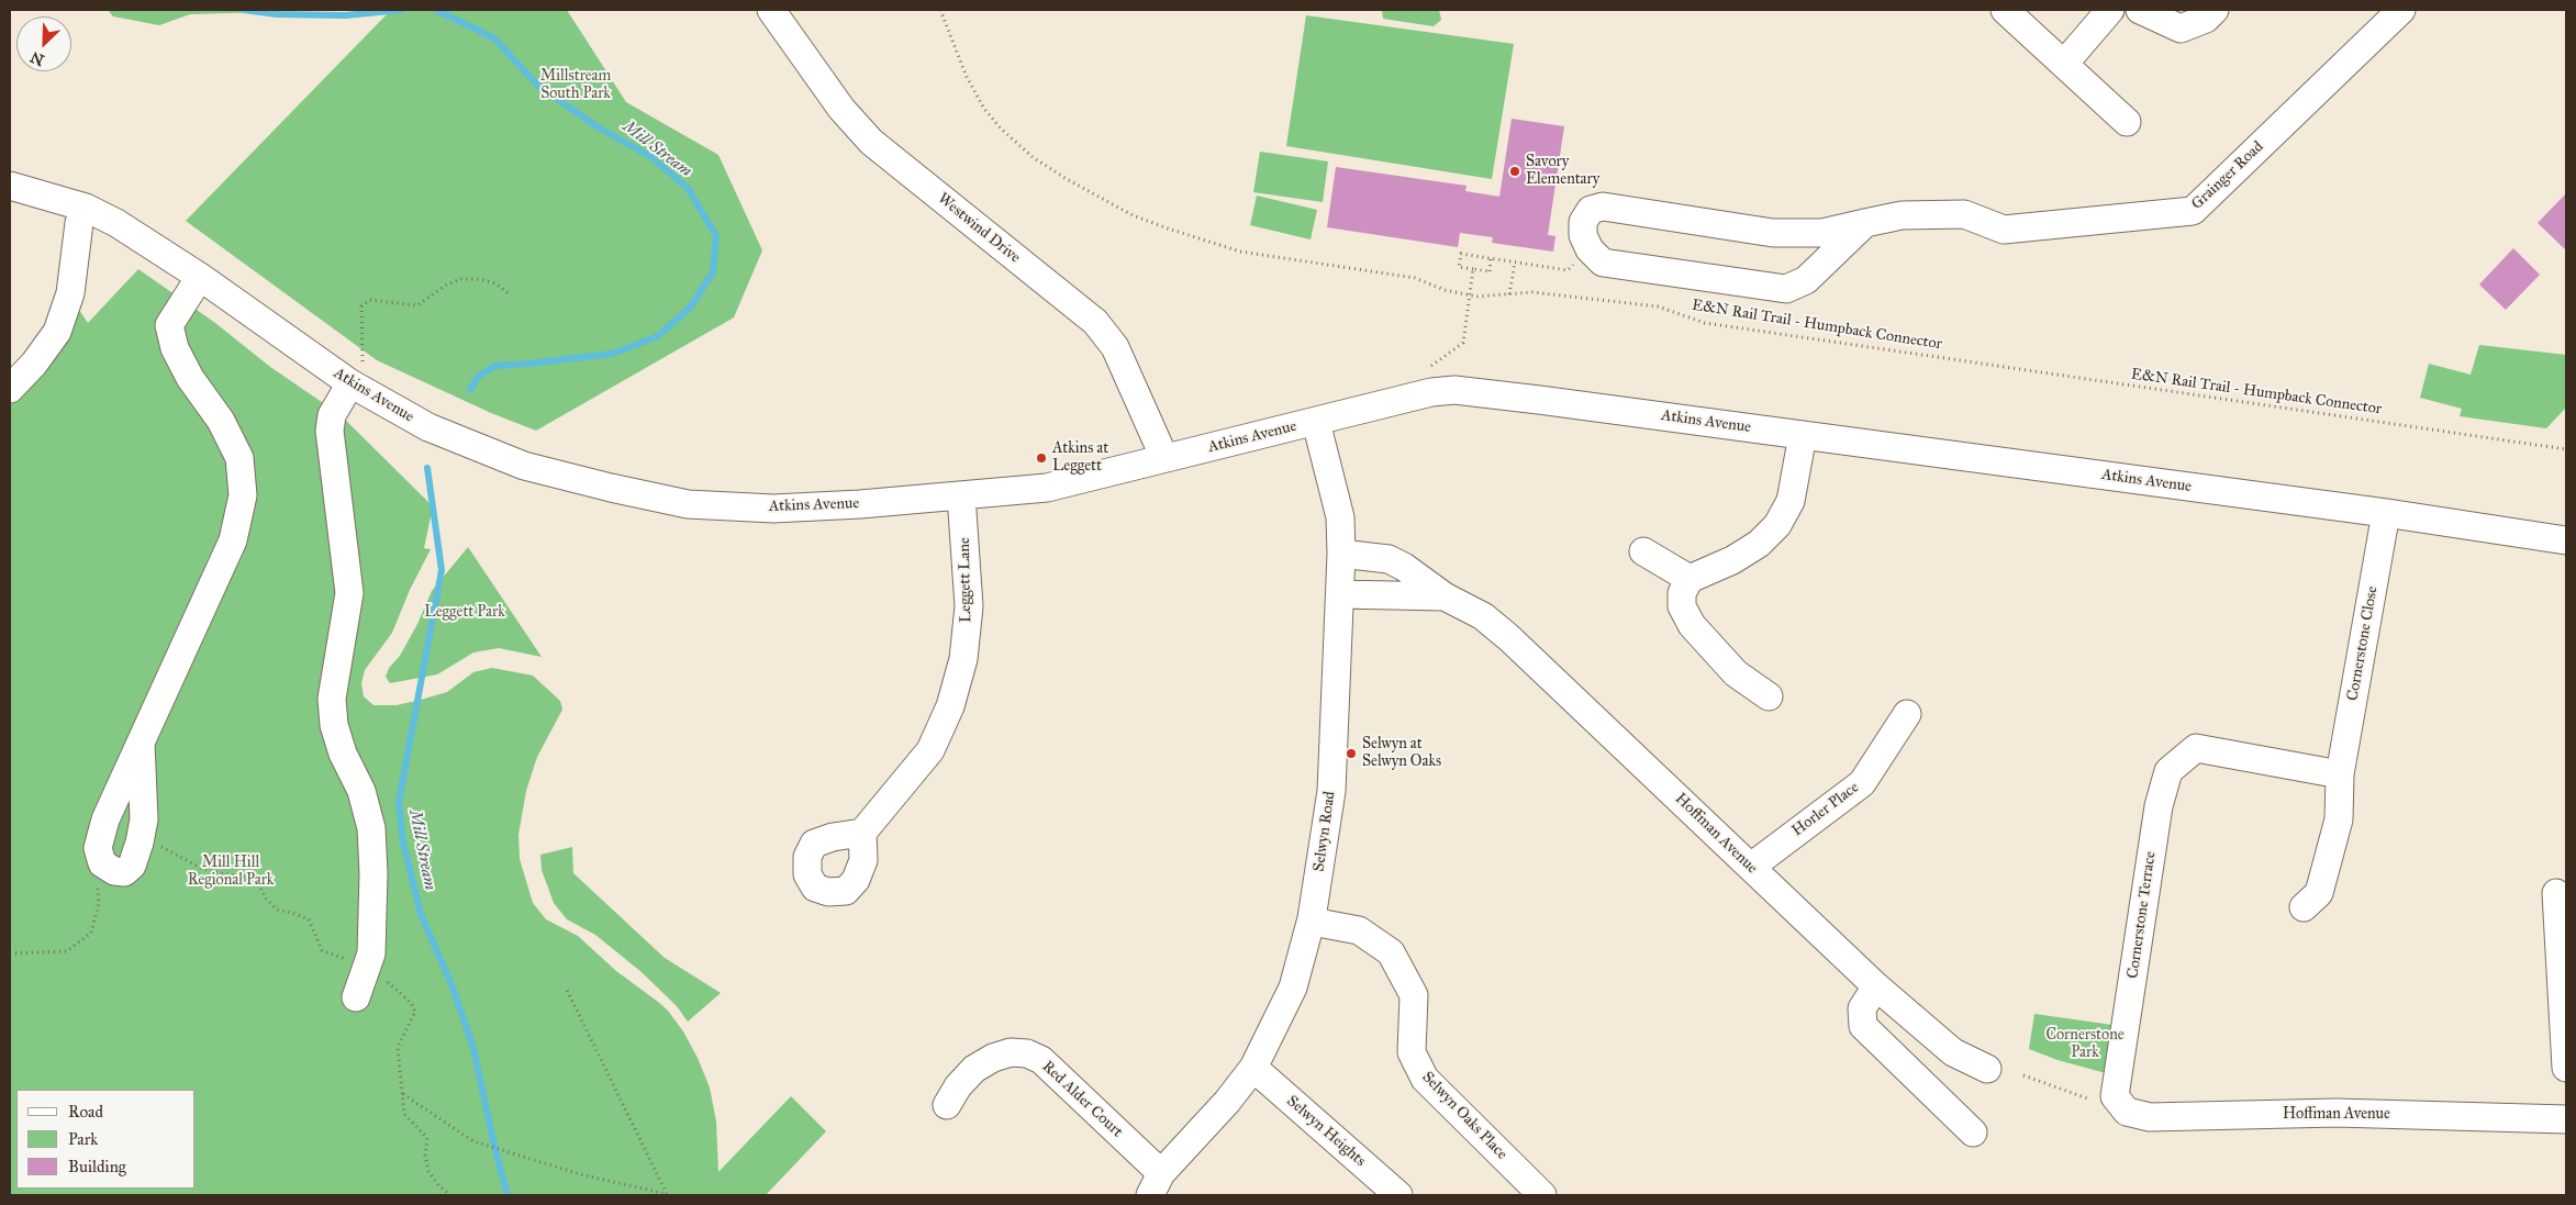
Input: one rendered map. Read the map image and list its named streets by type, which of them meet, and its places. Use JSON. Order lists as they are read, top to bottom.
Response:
{
  "streets": {
    "street": [
      "Grainger Road",
      "Westwind Drive",
      "Atkins Avenue",
      "Leggett Lane",
      "Cornerstone Close",
      "Horler Place",
      "Selwyn Road",
      "Hoffman Avenue",
      "Cornerstone Terrace",
      "Red Alder Court",
      "Selwyn Oaks Place",
      "Selwyn Heights"
    ],
    "path": ["E&N Rail Trail - Humpback Connector"]
  },
  "crossings": [
    ["Westwind Drive", "Atkins Avenue"],
    ["Atkins Avenue", "Leggett Lane"],
    ["Atkins Avenue", "Cornerstone Close"],
    ["Atkins Avenue", "Selwyn Road"],
    ["Cornerstone Close", "Cornerstone Terrace"],
    ["Horler Place", "Hoffman Avenue"],
    ["Selwyn Road", "Hoffman Avenue"],
    ["Selwyn Road", "Red Alder Court"],
    ["Selwyn Road", "Selwyn Oaks Place"],
    ["Selwyn Road", "Selwyn Heights"],
    ["Hoffman Avenue", "Cornerstone Terrace"]
  ],
  "water": ["Mill Stream"],
  "parks": [
    "Millstream South Park",
    "Leggett Park",
    "Mill Hill Regional Park",
    "Cornerstone Park"
  ],
  "places": ["Savory Elementary", "Atkins at Leggett", "Selwyn at Selwyn Oaks"],
  "legend": ["Road", "Park", "Building"],
  "north": "bottom left"
}
